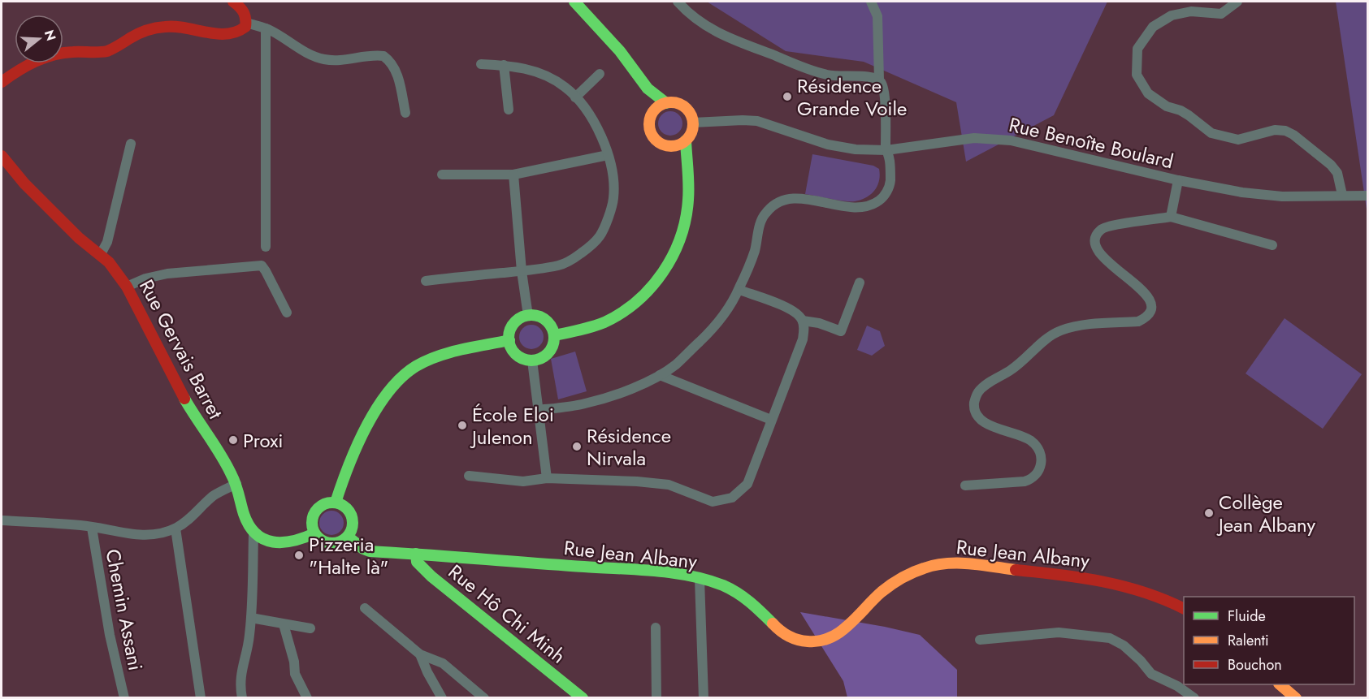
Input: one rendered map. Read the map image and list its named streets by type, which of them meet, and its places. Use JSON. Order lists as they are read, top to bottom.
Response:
{
  "streets": {
    "main road": ["Rue Gervais Barret", "Rue Jean Albany", "Rue Hô Chi Minh"],
    "street": ["Rue Benoîte Boulard", "Chemin Assani"]
  },
  "crossings": [
    ["Rue Jean Albany", "Rue Hô Chi Minh"]
  ],
  "places": [
    "Résidence Grande Voile",
    "École Eloi Julenon",
    "Proxi",
    "Résidence Nirvala",
    "Collège Jean Albany",
    "Pizzeria \"Halte là\""
  ],
  "legend": ["Fluide", "Ralenti", "Bouchon"],
  "north": "right"
}
